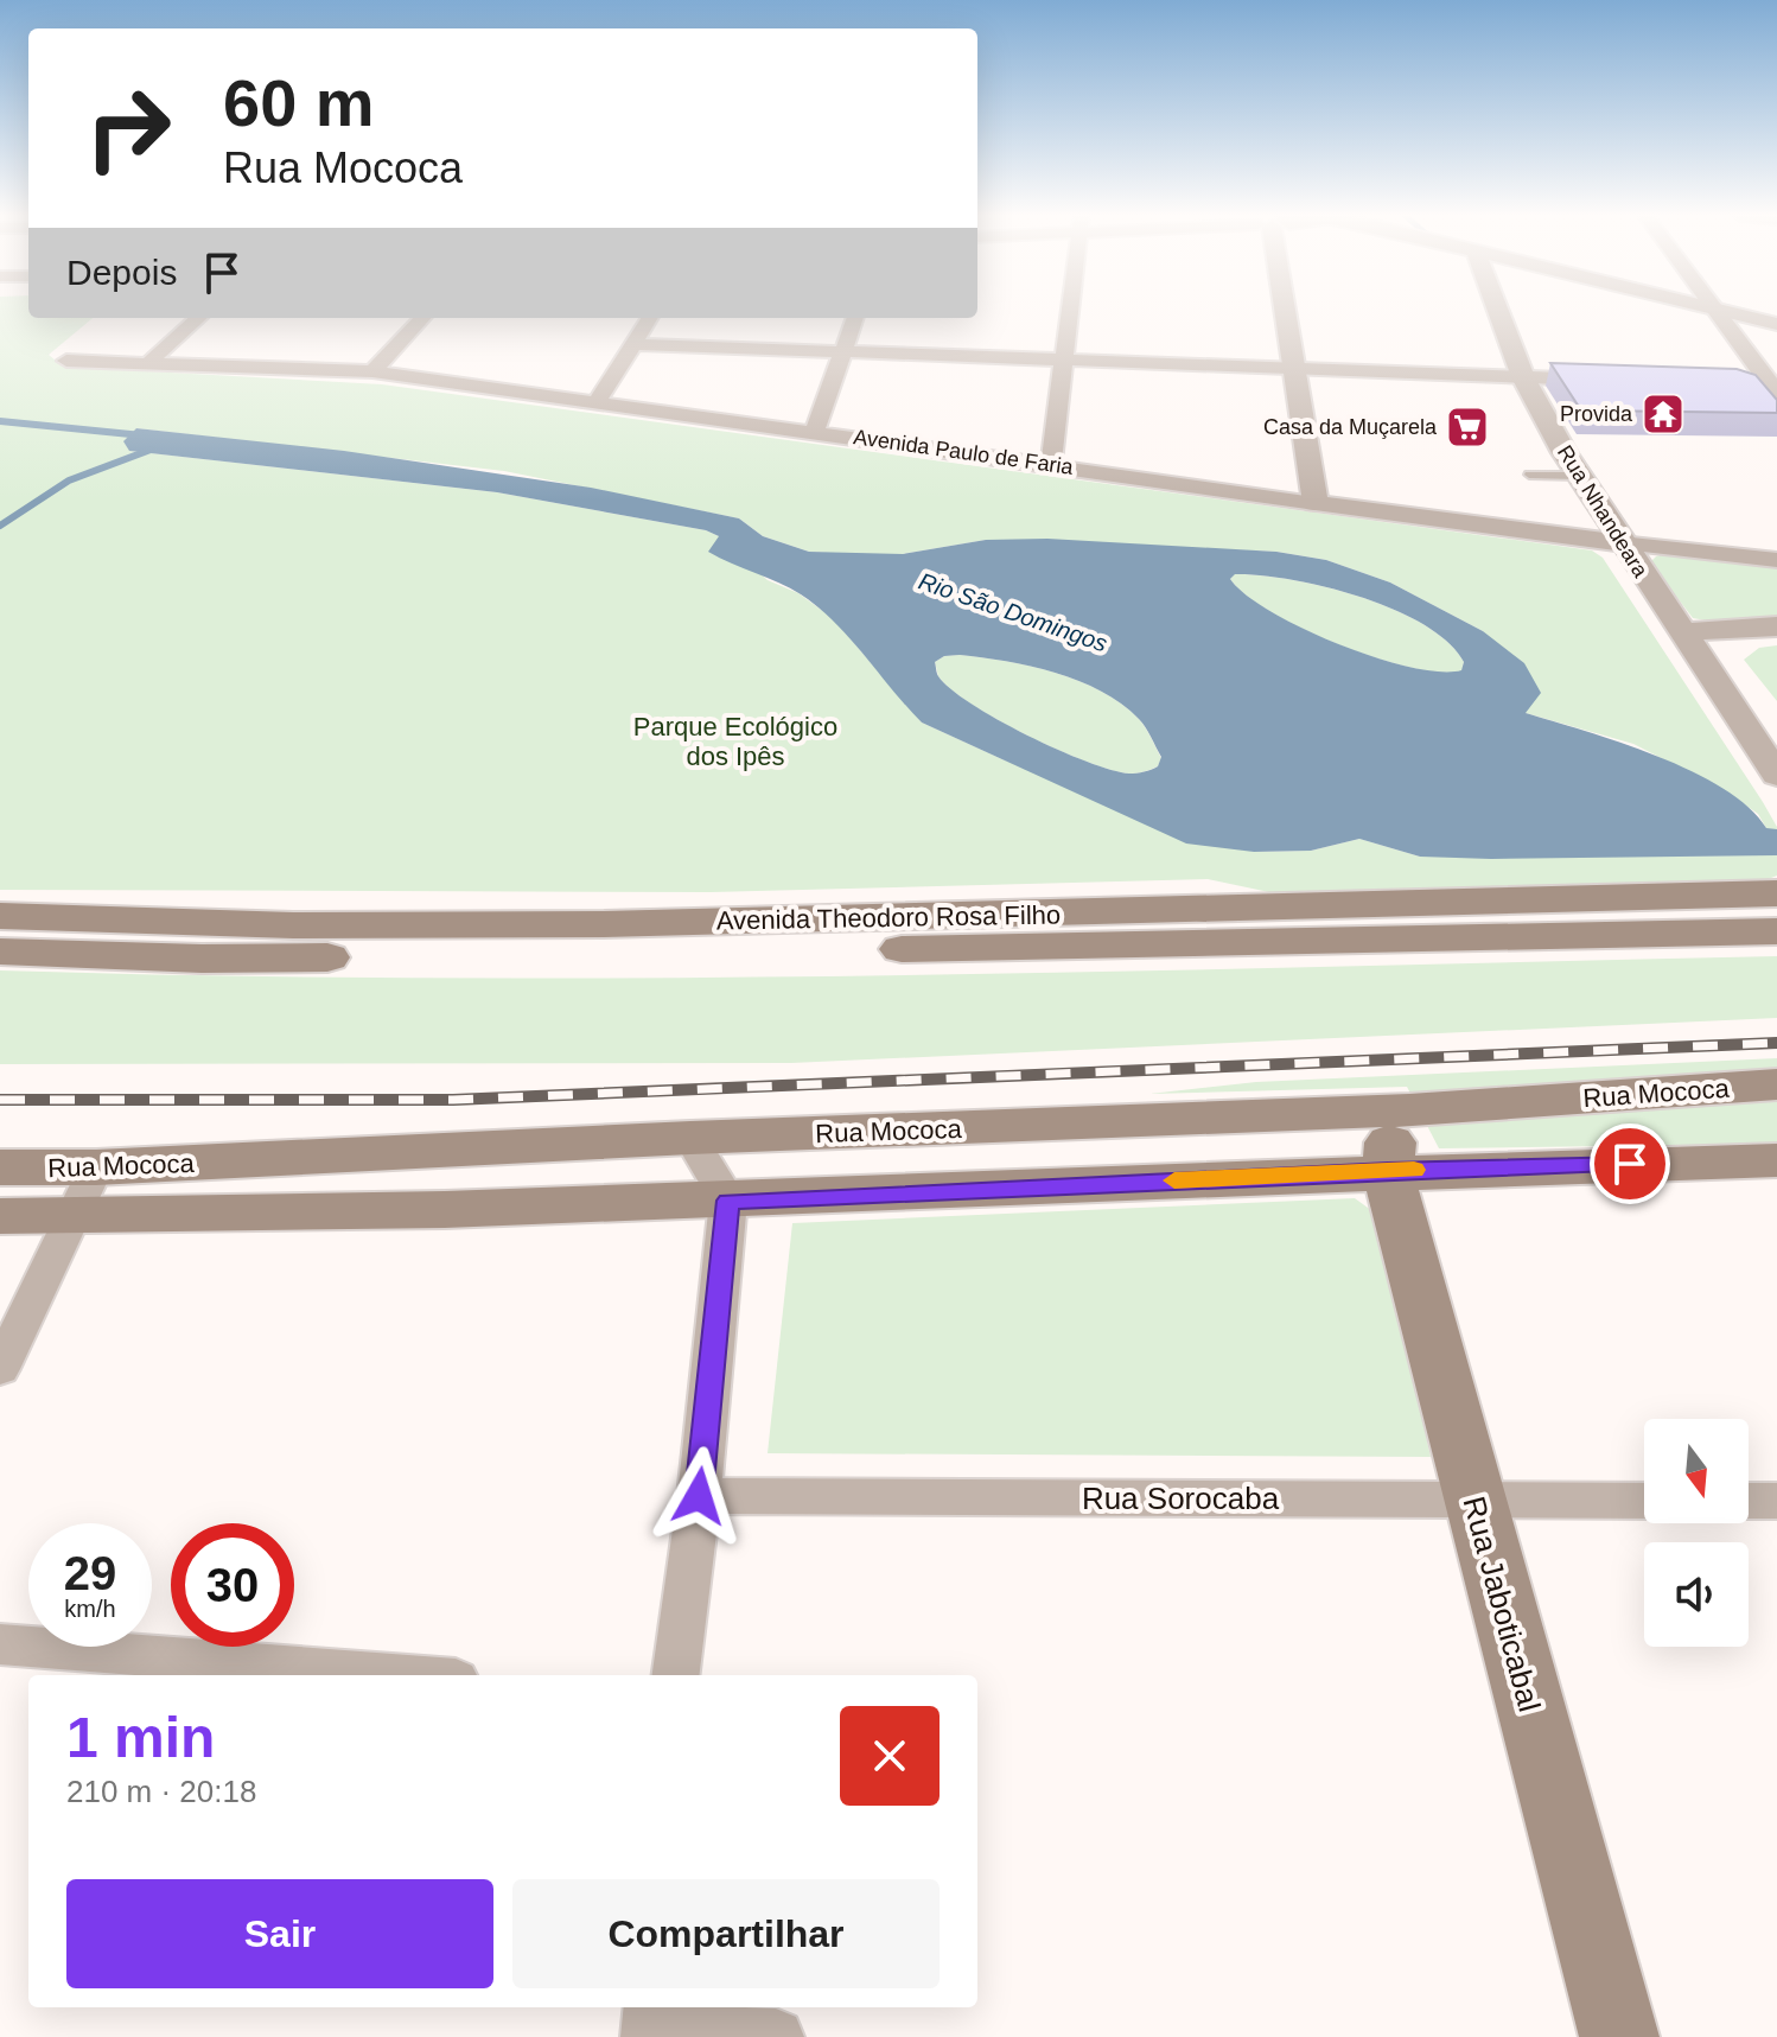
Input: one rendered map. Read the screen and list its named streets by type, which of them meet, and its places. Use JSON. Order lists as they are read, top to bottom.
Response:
{
  "streets": {
    "main road": ["Avenida Theodoro Rosa Filho", "Rua Mococa", "Rua Jaboticabal"],
    "street": ["Avenida Paulo de Faria", "Rua Nhandeara", "Rua Sorocaba"]
  },
  "crossings": [
    ["Avenida Paulo de Faria", "Rua Nhandeara"],
    ["Rua Mococa", "Rua Jaboticabal"],
    ["Rua Sorocaba", "Rua Jaboticabal"]
  ],
  "water": ["Rio São Domingos"],
  "parks": ["Parque Ecológico dos Ipês"],
  "places": {
    "temple": ["Provida"],
    "supermarket": ["Casa da Muçarela"]
  },
  "north": "bottom",
  "page": {
    "turn": ["60 m", "Rua Mococa"],
    "then": "Depois",
    "speed": "29 km/h",
    "limit": "30",
    "heading": ["1 min", "210 m · 20:18"],
    "buttons": ["Sair", "Compartilhar"]
  }
}
